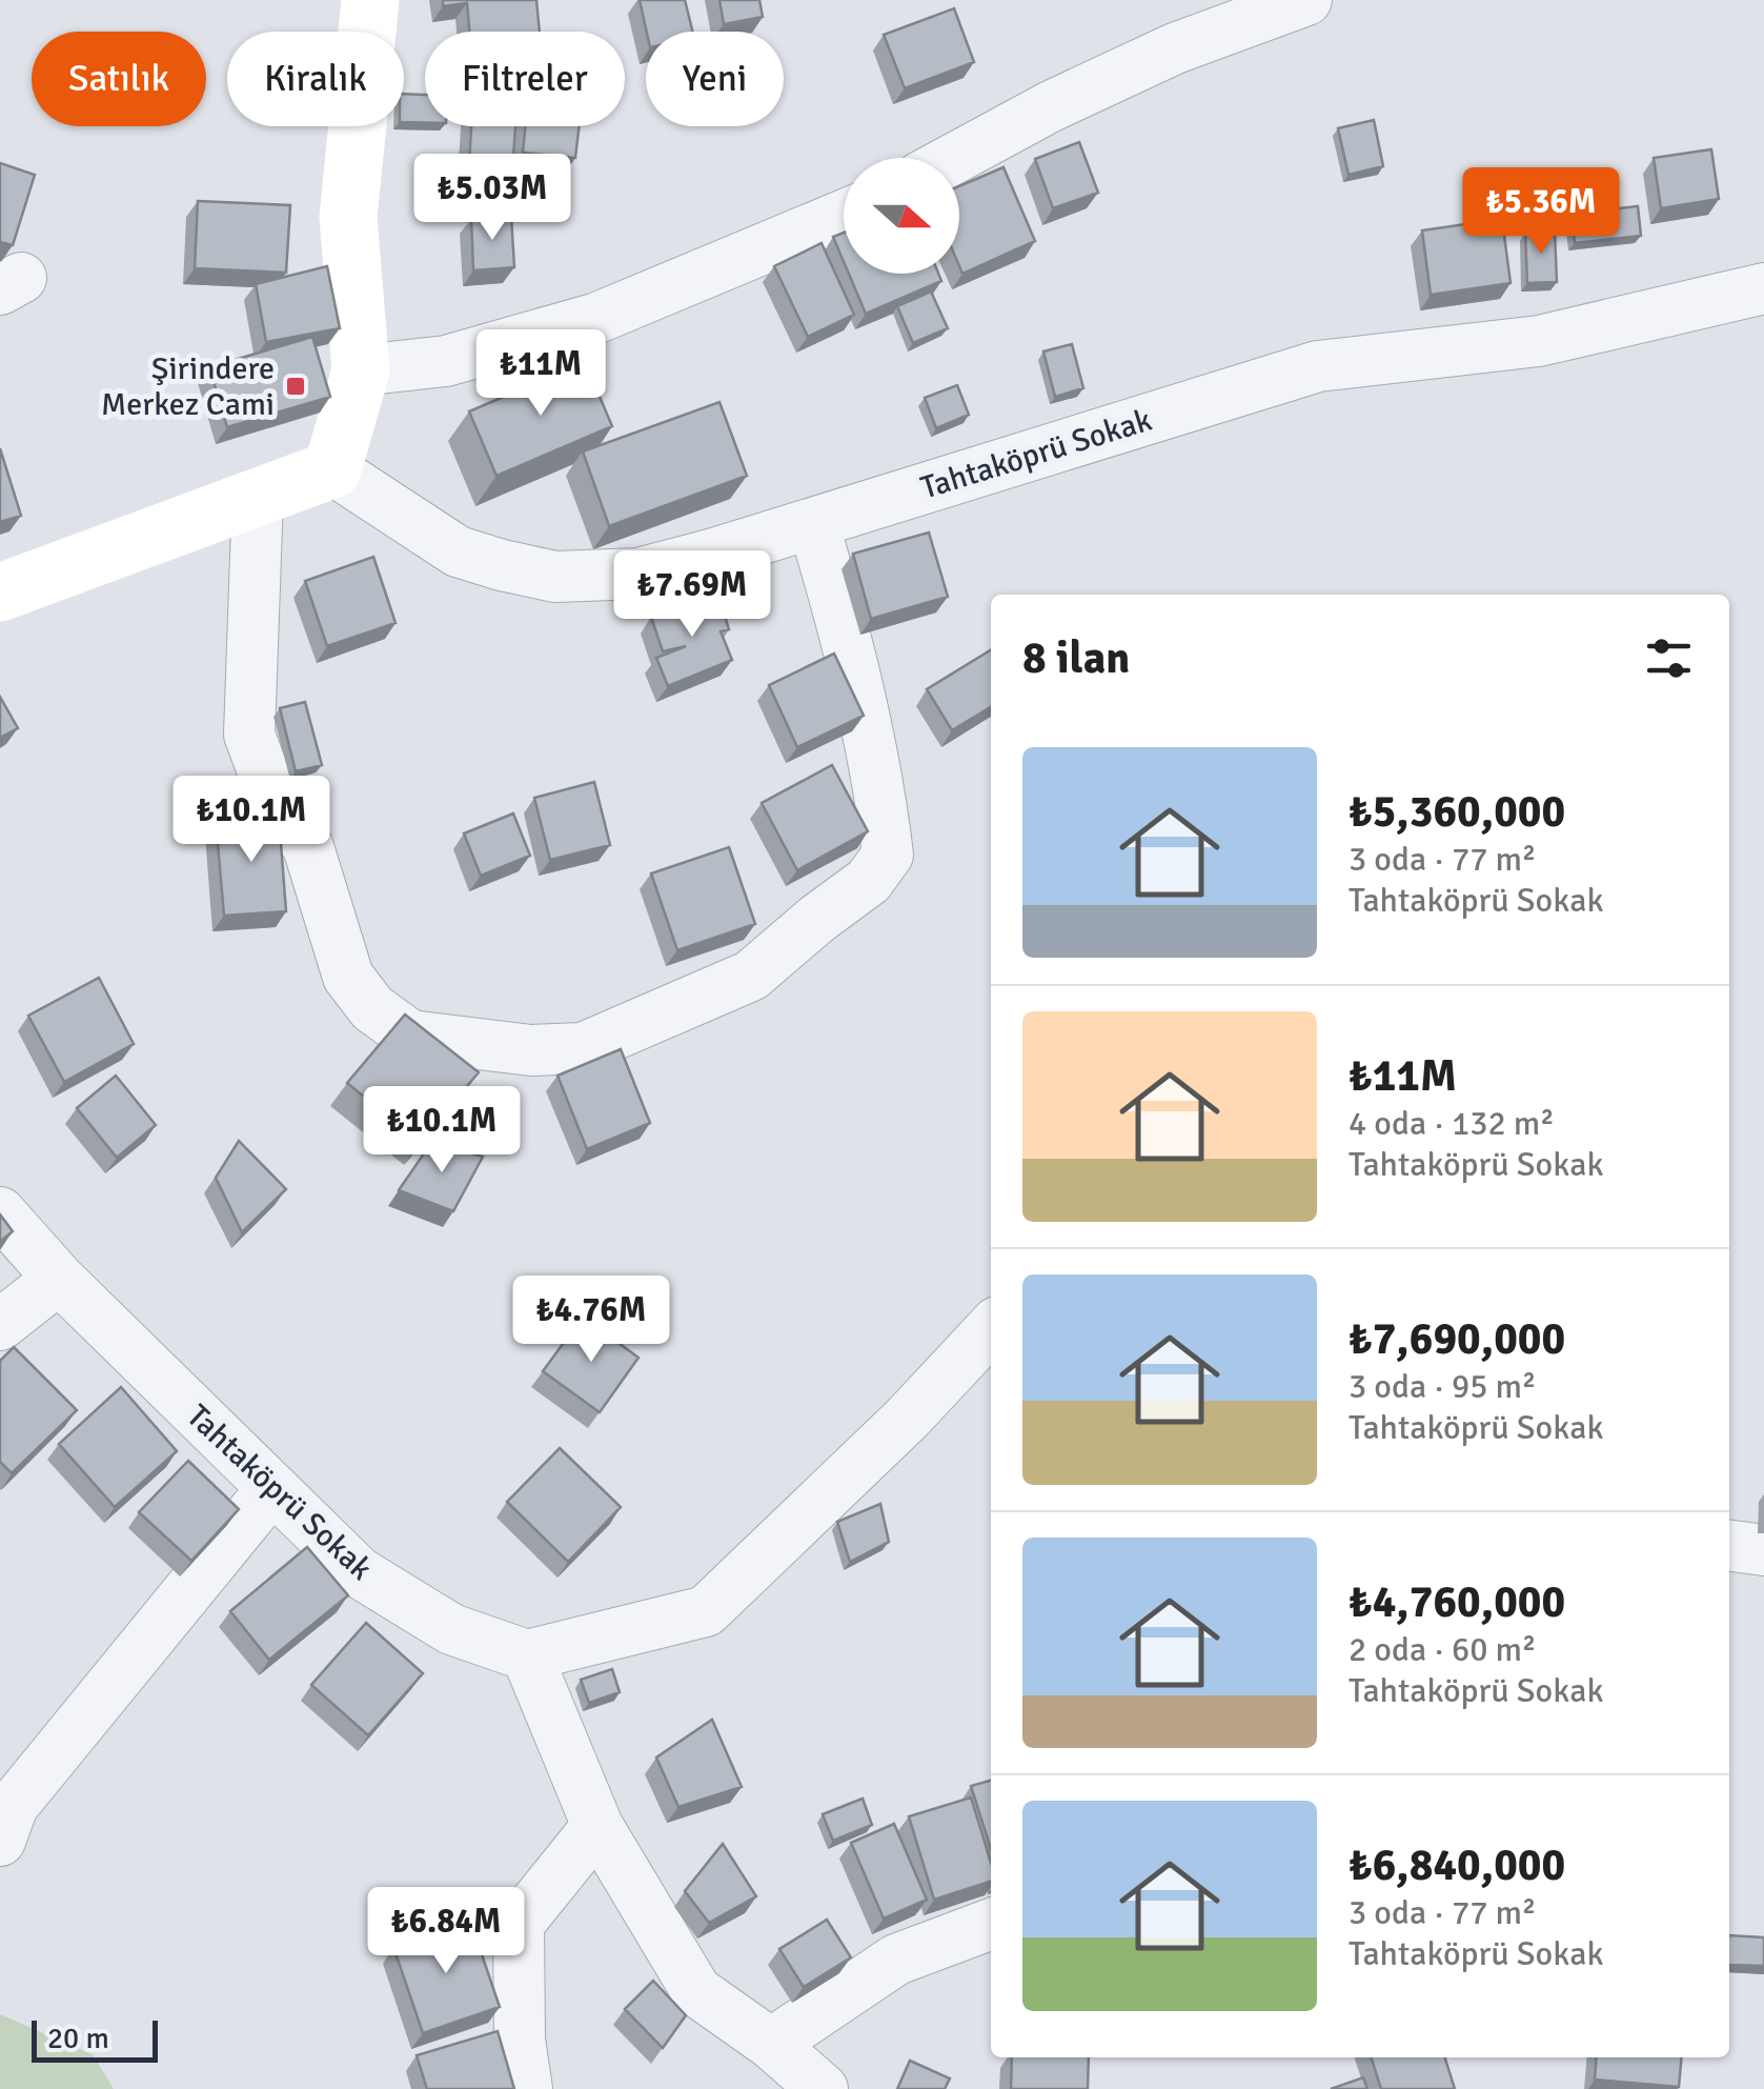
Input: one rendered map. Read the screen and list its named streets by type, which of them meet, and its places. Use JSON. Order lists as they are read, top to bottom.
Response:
{
  "streets": {
    "street": ["Tahtaköprü Sokak"]
  },
  "places": {
    "transit": ["Şirindere Merkez Cami"]
  },
  "scale_bar": "20 m",
  "north": "right",
  "page": {
    "chip": [
      "Satılık",
      "Kiralık",
      "Filtreler",
      "Yeni"
    ],
    "price": [
      "₺5.03M",
      "₺5.36M",
      "₺11M",
      "₺7.69M",
      "₺10.1M",
      "₺10.1M",
      "₺4.76M",
      "₺6.84M"
    ],
    "heading": "8 ilan",
    "list": [
      {
        "name": "₺5,360,000",
        "note": "3 oda · 77 m² · Tahtaköprü Sokak"
      },
      {
        "name": "₺11M",
        "note": "4 oda · 132 m² · Tahtaköprü Sokak"
      },
      {
        "name": "₺7,690,000",
        "note": "3 oda · 95 m² · Tahtaköprü Sokak"
      },
      {
        "name": "₺4,760,000",
        "note": "2 oda · 60 m² · Tahtaköprü Sokak"
      },
      {
        "name": "₺6,840,000",
        "note": "3 oda · 77 m² · Tahtaköprü Sokak"
      }
    ],
    "scale": "20 m"
  }
}
